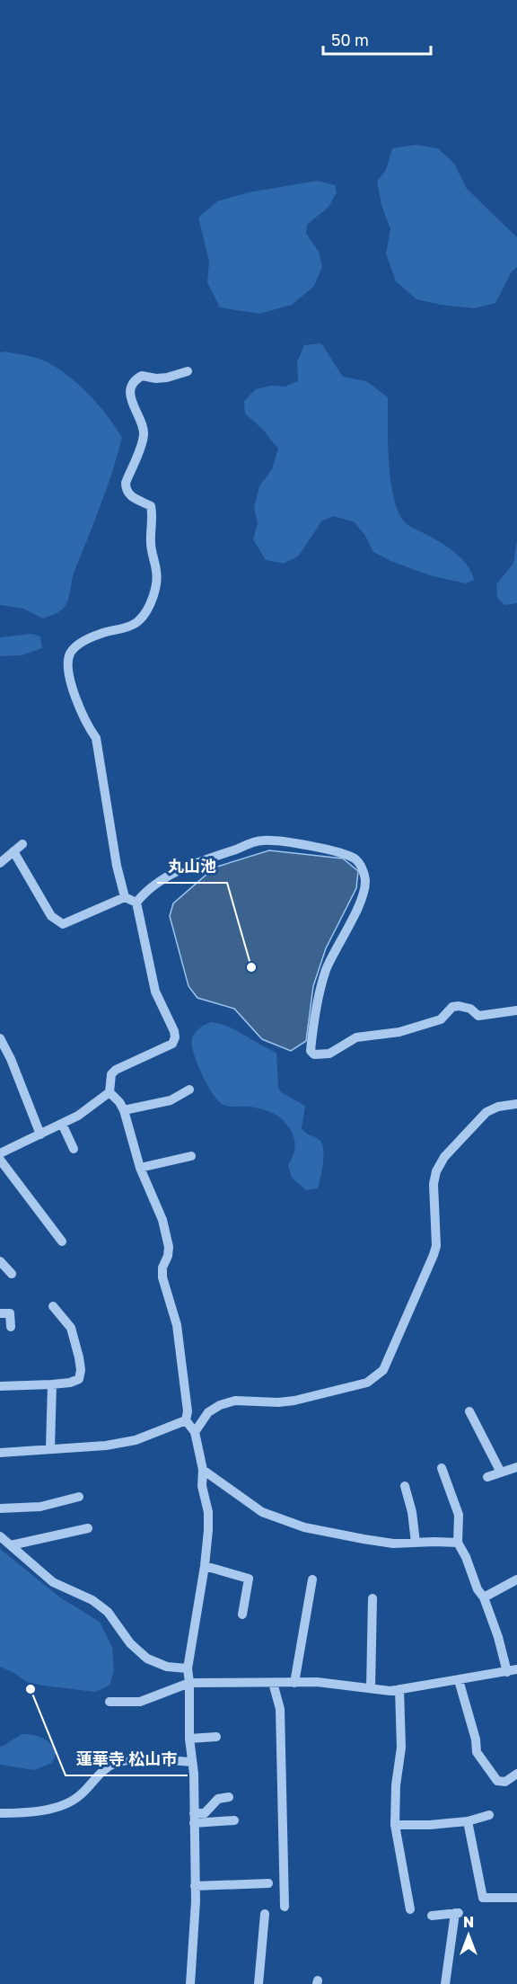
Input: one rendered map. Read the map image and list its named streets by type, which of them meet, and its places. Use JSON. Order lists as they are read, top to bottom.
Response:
{
  "places": ["丸山池", "蓮華寺 松山市"],
  "scale_bar": "50 m",
  "north": "top"
}
